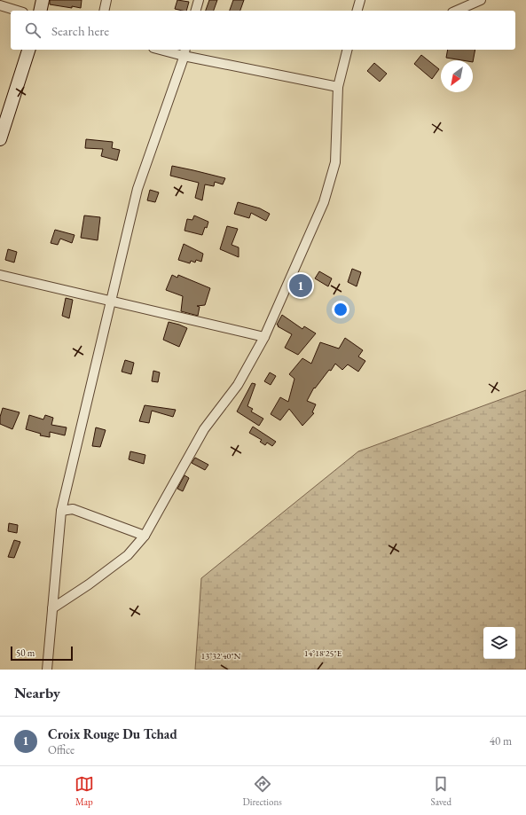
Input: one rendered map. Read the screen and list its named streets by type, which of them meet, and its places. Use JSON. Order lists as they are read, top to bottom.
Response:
{
  "scale_bar": "50 m",
  "north": "bottom left",
  "page": {
    "search": "Search here",
    "pins": "1",
    "scale": "50 m",
    "heading": "Nearby",
    "list": [
      {
        "mark": "1",
        "name": "Croix Rouge Du Tchad",
        "note": "Office",
        "value": "40 m"
      }
    ],
    "nav": ["Map", "Directions", "Saved"]
  },
  "coordinates": ["14°18'25\"E", "13°32'40\"N"]
}
